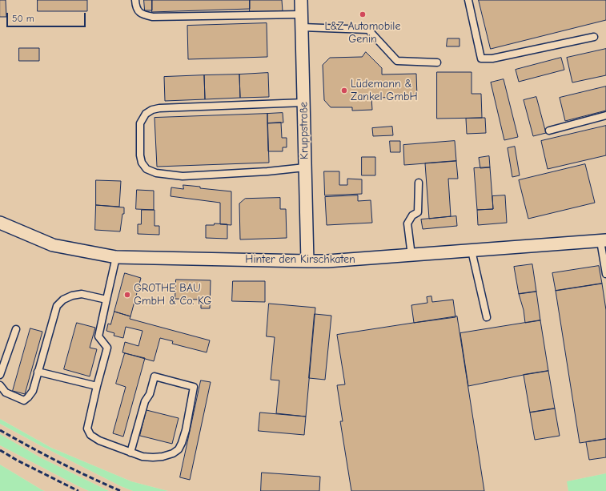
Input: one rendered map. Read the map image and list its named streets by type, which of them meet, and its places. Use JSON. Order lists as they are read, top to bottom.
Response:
{
  "streets": {
    "street": ["Kruppstraße", "Hinter den Kirschkaten"]
  },
  "crossings": [
    ["Kruppstraße", "Hinter den Kirschkaten"]
  ],
  "places": ["L&Z Automobile Genin", "Lüdemann & Zankel GmbH", "GROTHE BAU GmbH & Co. KG"],
  "scale_bar": "50 m"
}
